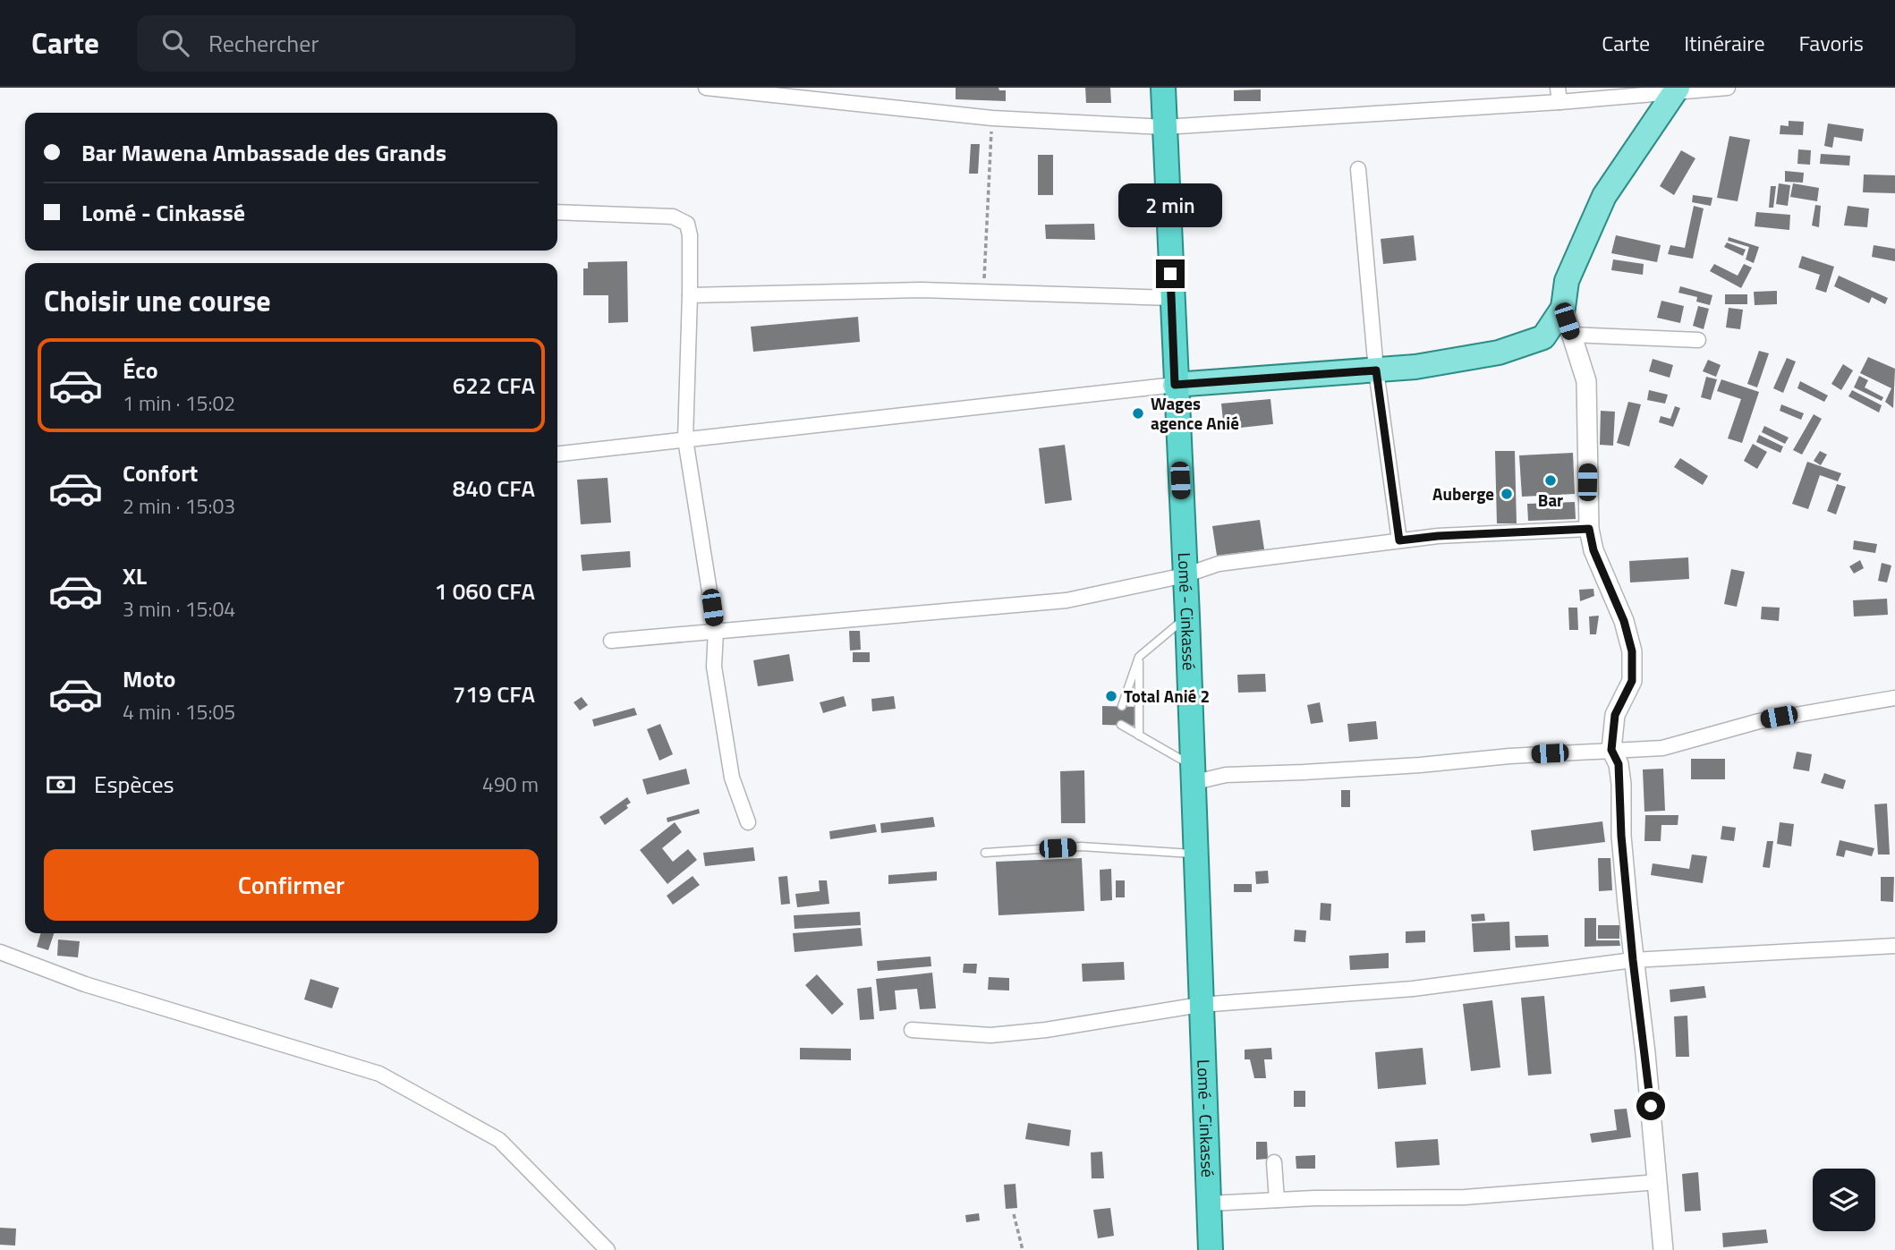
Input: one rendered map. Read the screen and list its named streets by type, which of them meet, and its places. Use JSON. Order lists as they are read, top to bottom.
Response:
{
  "streets": {
    "highway": ["Lomé - Cinkassé"]
  },
  "places": [
    "Wages agence Anié",
    "Bar",
    "Auberge",
    "Total Anié 2"
  ],
  "page": {
    "header": "Carte",
    "search": "Rechercher",
    "nav": ["Carte", "Itinéraire", "Favoris"],
    "banner": ["Bar Mawena Ambassade des Grands", "Lomé - Cinkassé"],
    "bubble": "2 min",
    "heading": "Choisir une course",
    "list": [
      {
        "name": "Éco",
        "note": "1 min · 15:02",
        "value": "622 CFA"
      },
      {
        "name": "Confort",
        "note": "2 min · 15:03",
        "value": "840 CFA"
      },
      {
        "name": "XL",
        "note": "3 min · 15:04",
        "value": "1 060 CFA"
      },
      {
        "name": "Moto",
        "note": "4 min · 15:05",
        "value": "719 CFA"
      }
    ],
    "pay": ["Espèces", "490 m"],
    "buttons": "Confirmer"
  }
}
